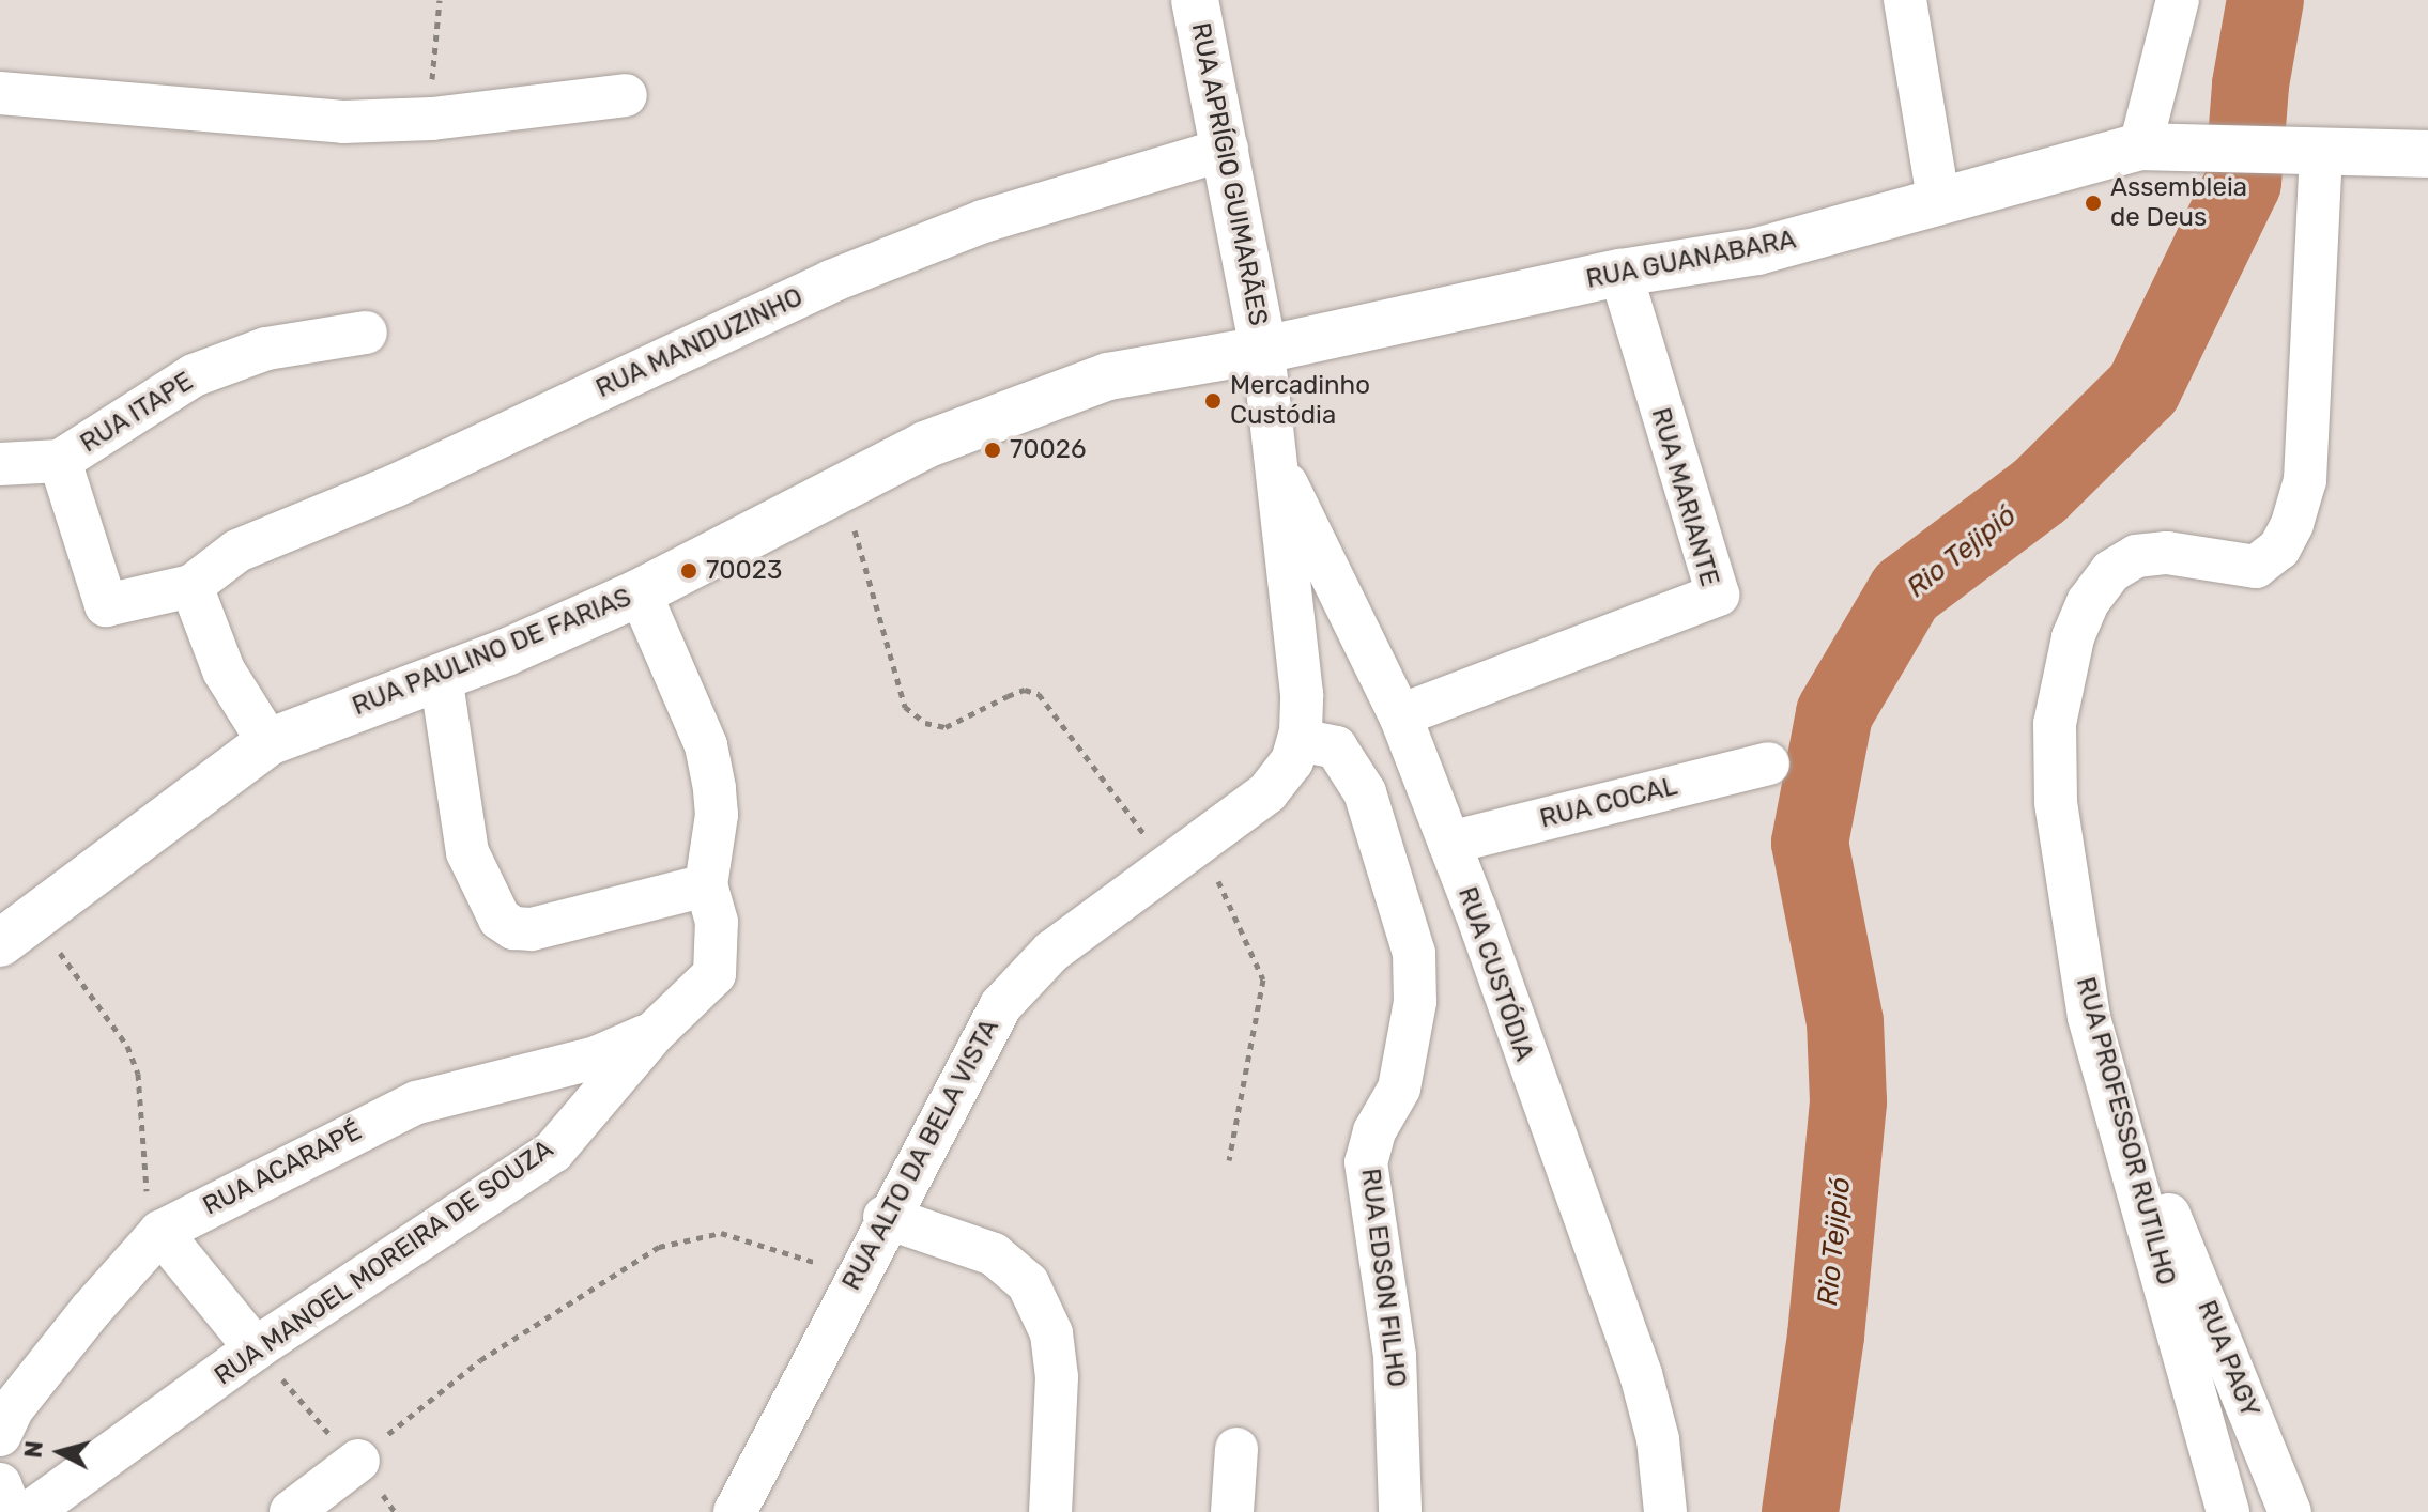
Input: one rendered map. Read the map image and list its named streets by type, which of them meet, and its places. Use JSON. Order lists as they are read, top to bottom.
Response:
{
  "streets": {
    "street": [
      "RUA APRÍGIO GUIMARÃES",
      "RUA GUANABARA",
      "RUA MANDUZINHO",
      "RUA ITAPE",
      "RUA MARIANTE",
      "RUA PAULINO DE FARIAS",
      "RUA COCAL",
      "RUA CUSTÓDIA",
      "RUA PROFESSOR RUTILHO",
      "RUA ALTO DA BELA VISTA",
      "RUA ACARAPÉ",
      "RUA MANOEL MOREIRA DE SOUZA",
      "RUA EDSON FILHO",
      "RUA PAGY"
    ]
  },
  "crossings": [
    ["RUA APRÍGIO GUIMARÃES", "RUA GUANABARA"],
    ["RUA APRÍGIO GUIMARÃES", "RUA MANDUZINHO"],
    ["RUA APRÍGIO GUIMARÃES", "RUA PAULINO DE FARIAS"],
    ["RUA APRÍGIO GUIMARÃES", "RUA ALTO DA BELA VISTA"],
    ["RUA GUANABARA", "RUA MARIANTE"],
    ["RUA GUANABARA", "RUA PAULINO DE FARIAS"],
    ["RUA GUANABARA", "RUA PROFESSOR RUTILHO"],
    ["RUA GUANABARA", "RUA ALTO DA BELA VISTA"],
    ["RUA MARIANTE", "RUA CUSTÓDIA"],
    ["RUA PAULINO DE FARIAS", "RUA ALTO DA BELA VISTA"],
    ["RUA PAULINO DE FARIAS", "RUA MANOEL MOREIRA DE SOUZA"],
    ["RUA COCAL", "RUA CUSTÓDIA"],
    ["RUA CUSTÓDIA", "RUA ALTO DA BELA VISTA"],
    ["RUA PROFESSOR RUTILHO", "RUA PAGY"],
    ["RUA ALTO DA BELA VISTA", "RUA EDSON FILHO"],
    ["RUA ACARAPÉ", "RUA MANOEL MOREIRA DE SOUZA"]
  ],
  "water": ["Rio Tejipió"],
  "places": [
    "Assembleia de Deus",
    "Mercadinho Custódia",
    "70026",
    "70023"
  ],
  "north": "left"
}
